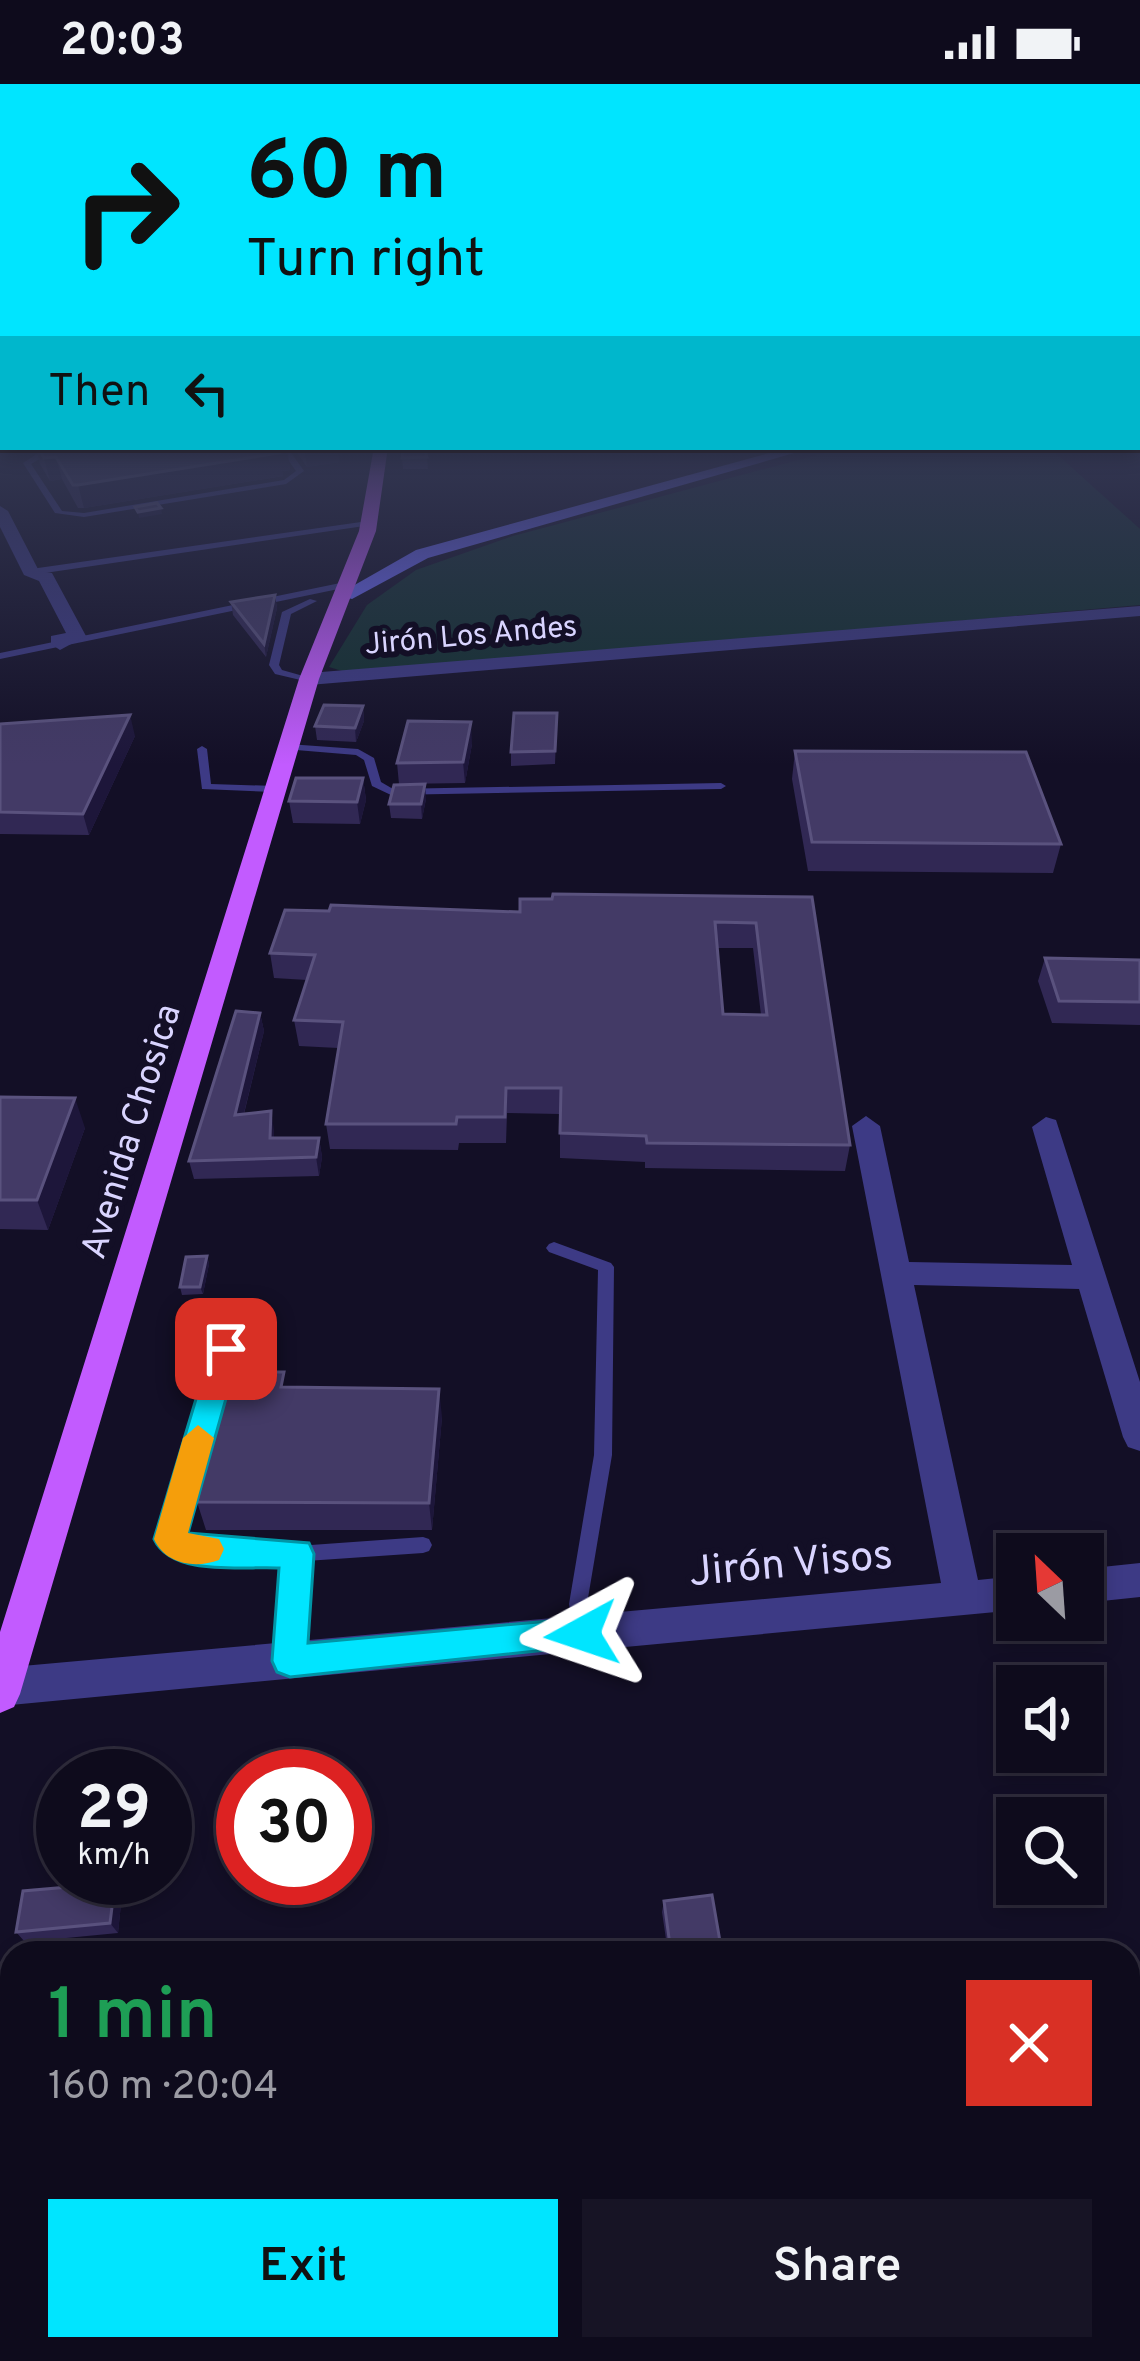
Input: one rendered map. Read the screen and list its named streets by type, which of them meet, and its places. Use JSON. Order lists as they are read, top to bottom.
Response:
{
  "streets": {
    "main road": ["Avenida Chosica"],
    "street": ["Jirón Los Andes", "Jirón Visos"]
  },
  "crossings": [
    ["Jirón Los Andes", "Avenida Chosica"],
    ["Avenida Chosica", "Jirón Visos"]
  ],
  "north": "top left",
  "page": {
    "status": "20:03",
    "turn": ["60 m", "Turn right"],
    "then": "Then",
    "speed": "29 km/h",
    "limit": "30",
    "heading": ["1 min", "160 m · 20:04"],
    "buttons": ["Exit", "Share"]
  }
}
